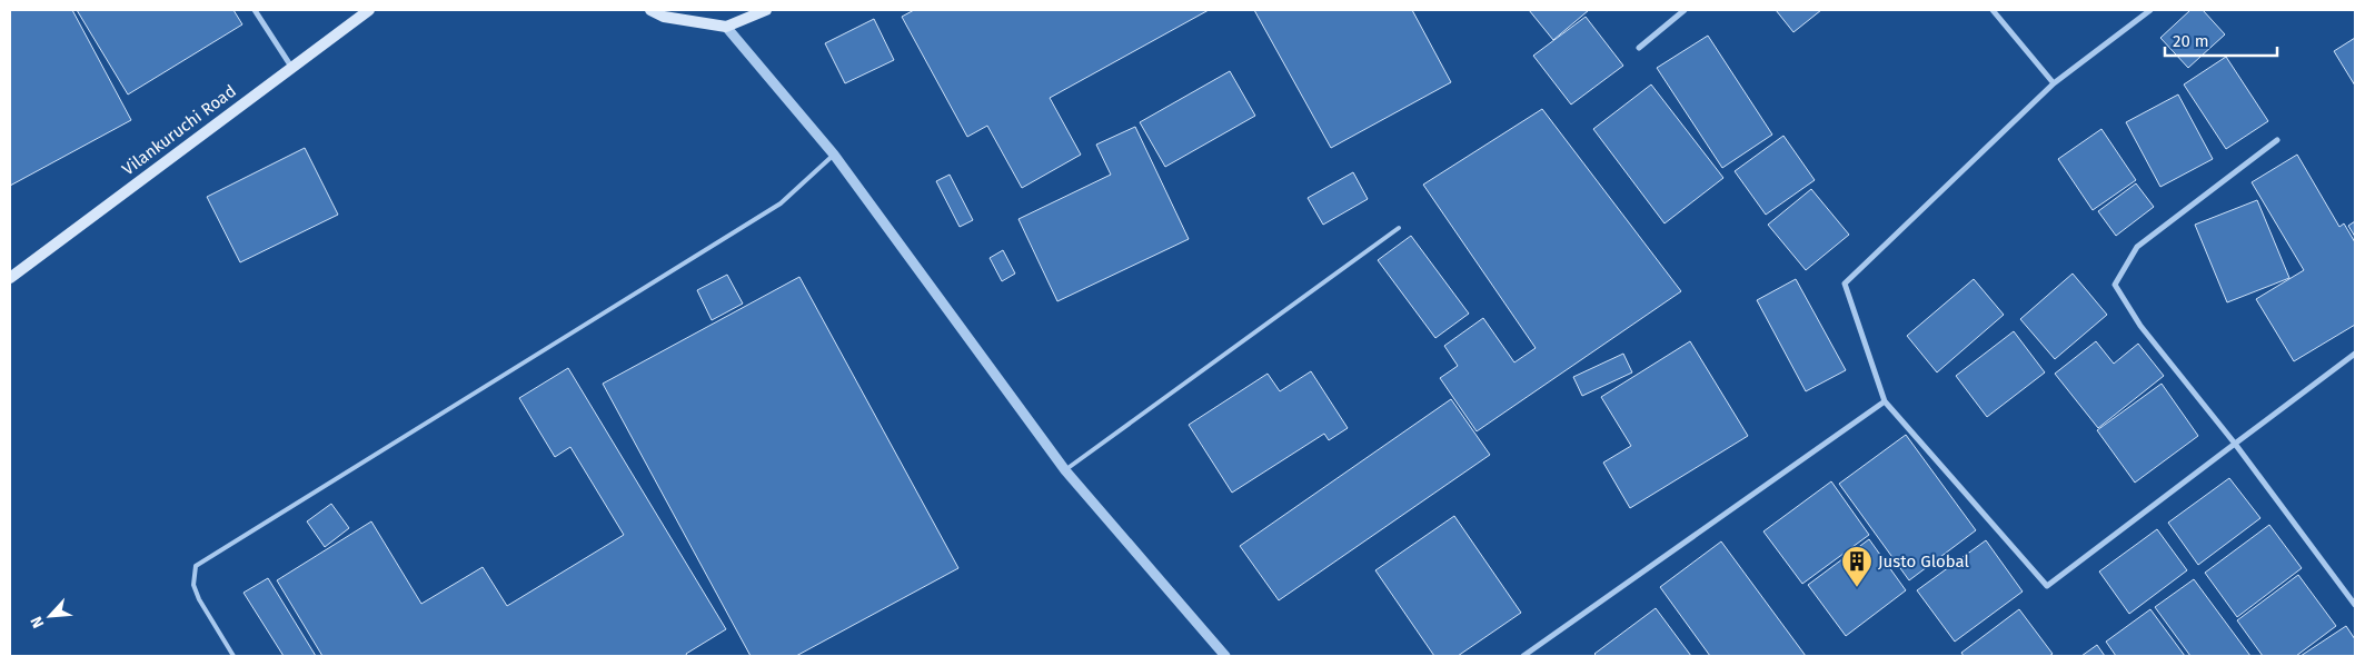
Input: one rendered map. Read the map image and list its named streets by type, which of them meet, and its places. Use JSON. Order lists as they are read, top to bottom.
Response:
{
  "streets": {
    "main road": ["Vilankuruchi Road"]
  },
  "places": {
    "building": ["Justo Global"]
  },
  "scale_bar": "20 m",
  "north": "bottom left"
}
